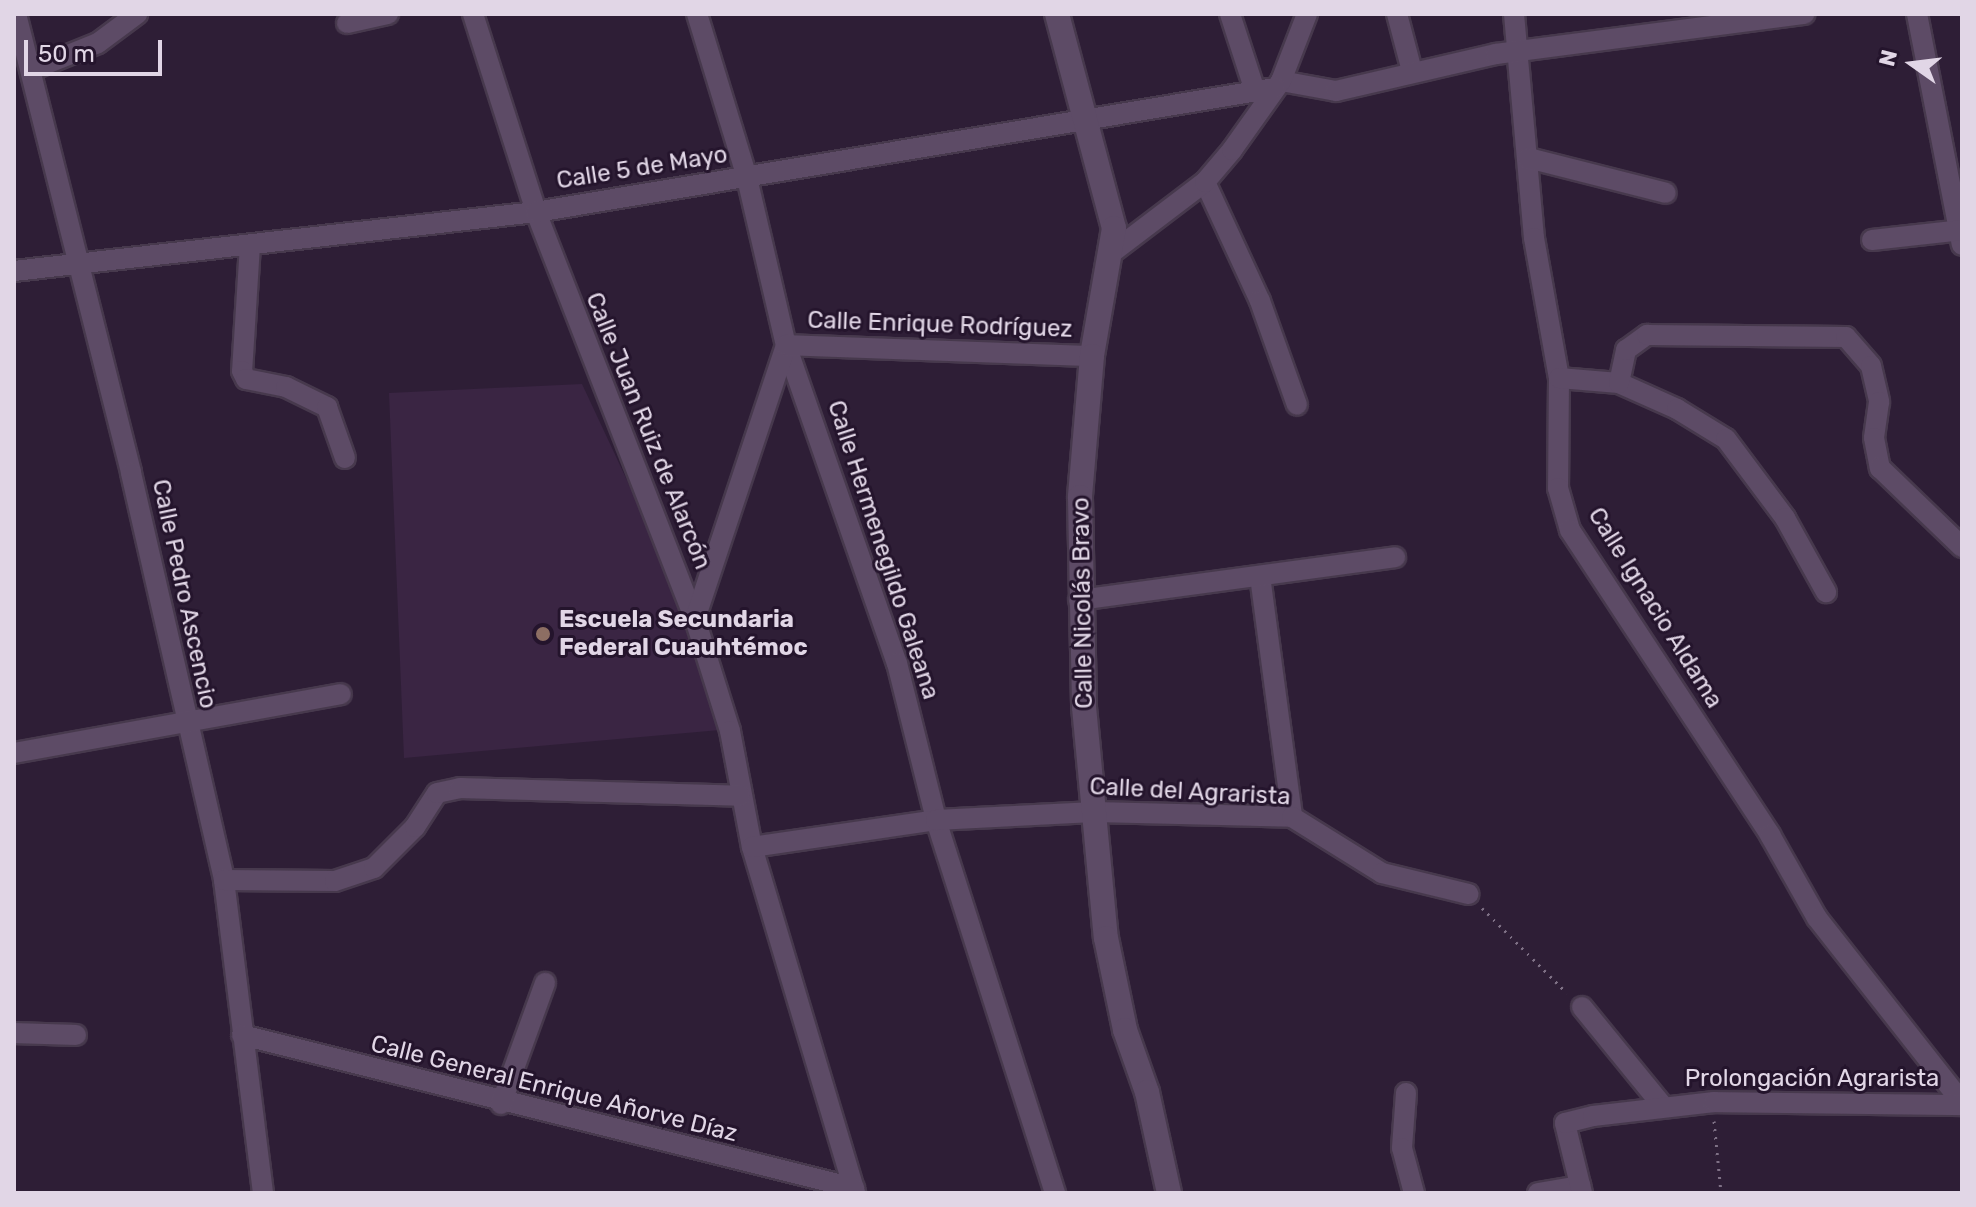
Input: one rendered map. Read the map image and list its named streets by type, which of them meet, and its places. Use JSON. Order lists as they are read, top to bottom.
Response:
{
  "streets": {
    "street": [
      "Calle 5 de Mayo",
      "Calle Enrique Rodríguez",
      "Calle Juan Ruiz de Alarcón",
      "Calle Hermenegildo Galeana",
      "Calle Pedro Ascencio",
      "Calle Nicolás Bravo",
      "Calle Ignacio Aldama",
      "Calle del Agrarista",
      "Prolongación Agrarista",
      "Calle General Enrique Añorve Díaz"
    ]
  },
  "crossings": [
    ["Calle 5 de Mayo", "Calle Juan Ruiz de Alarcón"],
    ["Calle 5 de Mayo", "Calle Hermenegildo Galeana"],
    ["Calle 5 de Mayo", "Calle Pedro Ascencio"],
    ["Calle 5 de Mayo", "Calle Nicolás Bravo"],
    ["Calle Enrique Rodríguez", "Calle Hermenegildo Galeana"],
    ["Calle Enrique Rodríguez", "Calle Nicolás Bravo"],
    ["Calle Juan Ruiz de Alarcón", "Calle del Agrarista"],
    ["Calle Juan Ruiz de Alarcón", "Calle General Enrique Añorve Díaz"],
    ["Calle Hermenegildo Galeana", "Calle del Agrarista"],
    ["Calle Pedro Ascencio", "Calle General Enrique Añorve Díaz"],
    ["Calle Nicolás Bravo", "Calle del Agrarista"],
    ["Calle Ignacio Aldama", "Prolongación Agrarista"]
  ],
  "places": ["Escuela Secundaria Federal Cuauhtémoc"],
  "scale_bar": "50 m",
  "north": "left"
}
